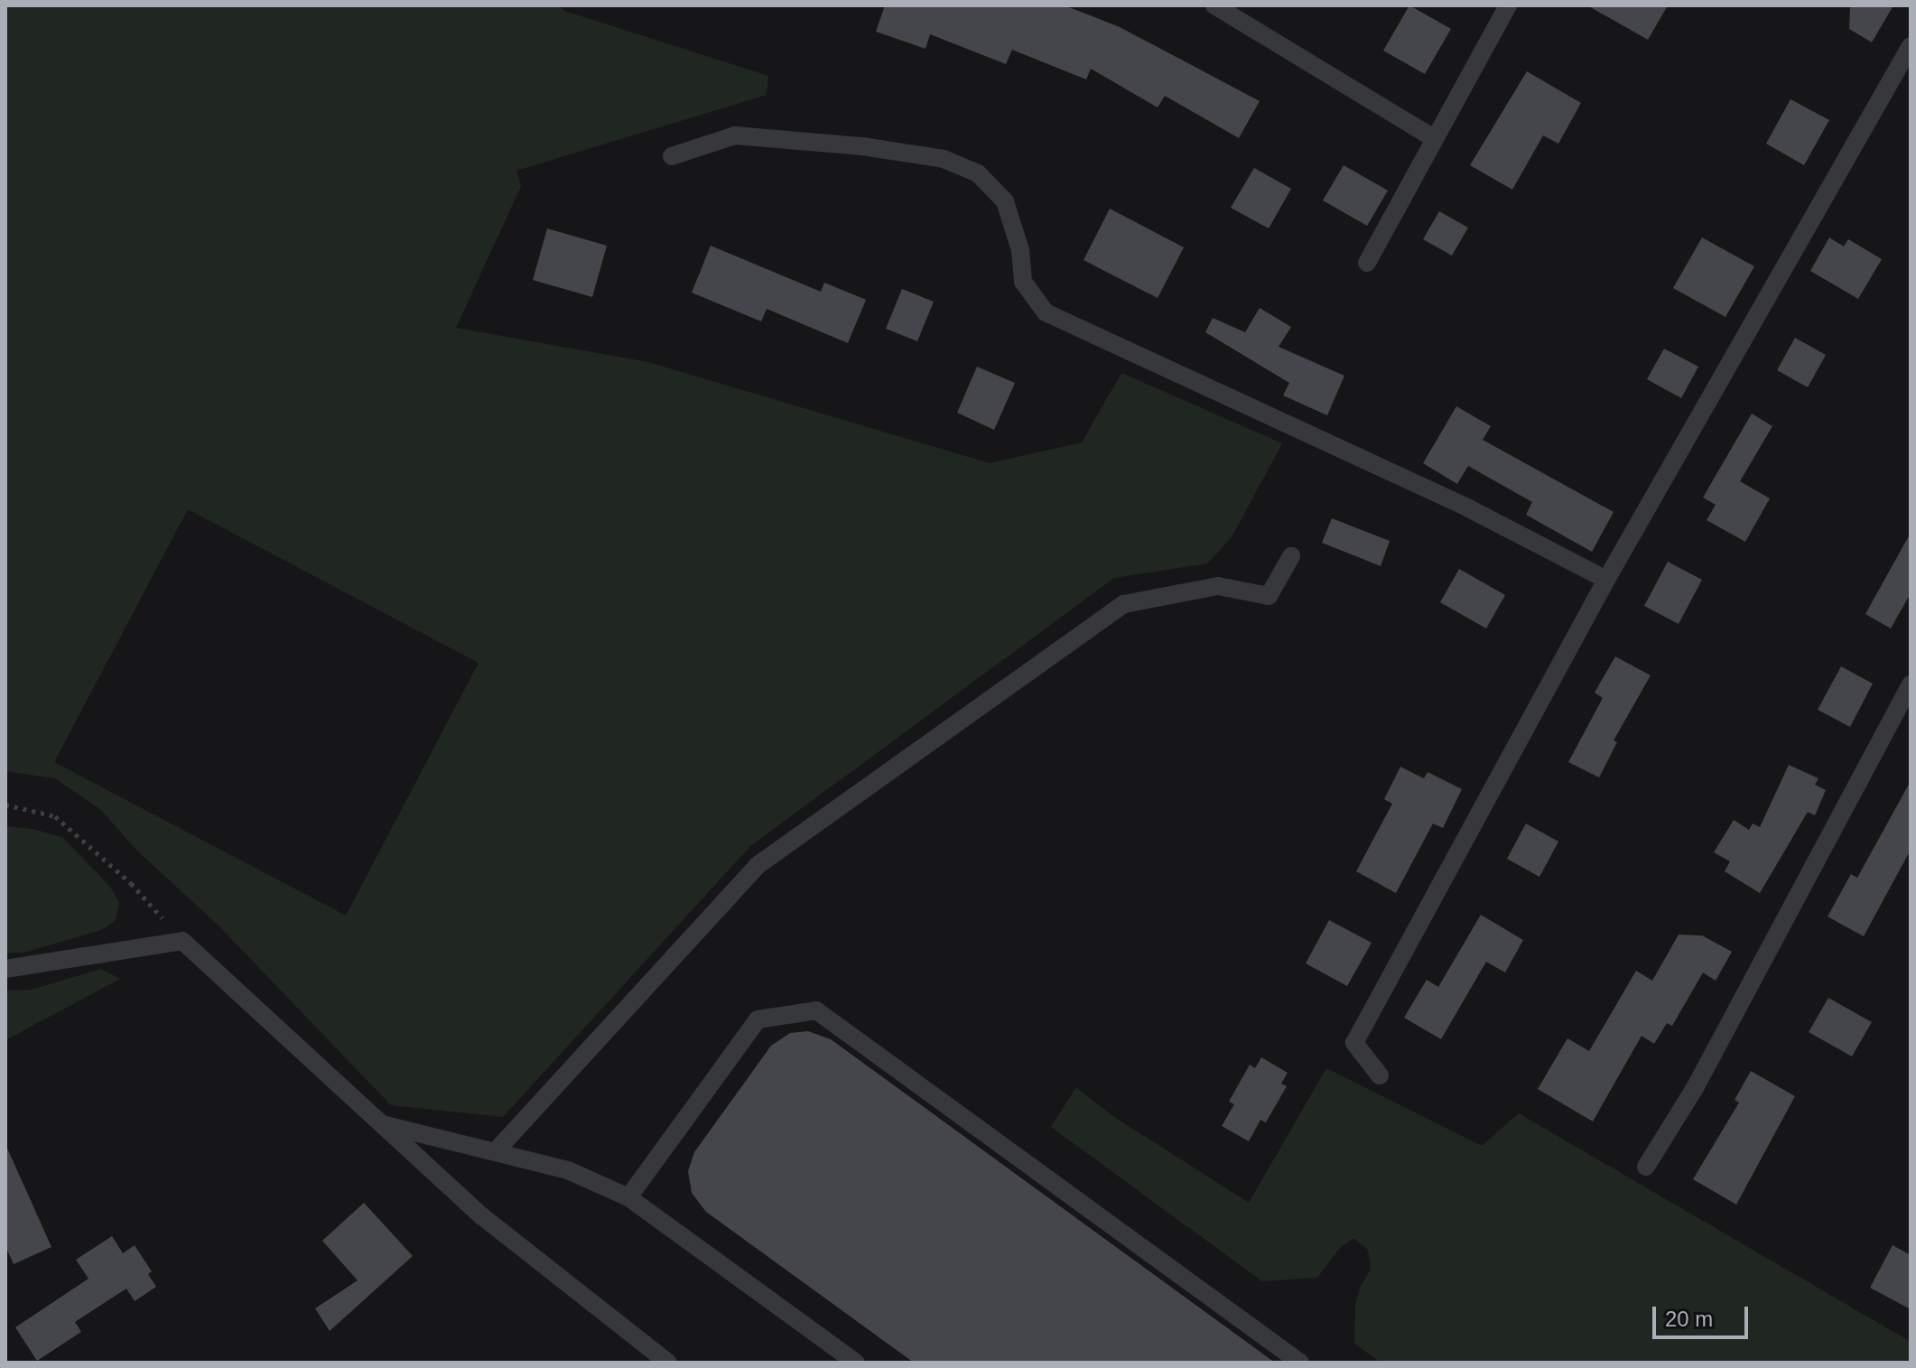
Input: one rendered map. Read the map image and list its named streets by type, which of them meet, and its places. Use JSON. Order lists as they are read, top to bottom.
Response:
{
  "scale_bar": "20 m"
}
